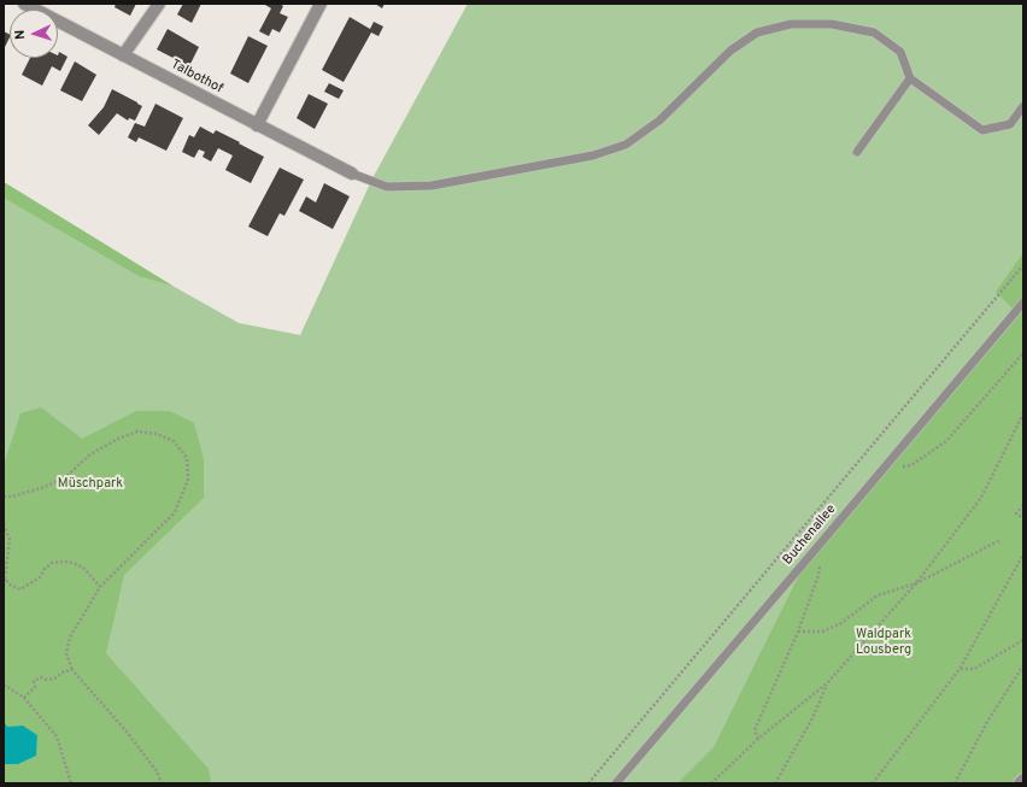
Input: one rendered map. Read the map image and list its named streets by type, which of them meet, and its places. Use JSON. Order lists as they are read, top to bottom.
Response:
{
  "streets": {
    "street": ["Talbothof"],
    "lane": ["Buchenallee"]
  },
  "parks": ["Müschpark", "Waldpark Lousberg"],
  "north": "left"
}
